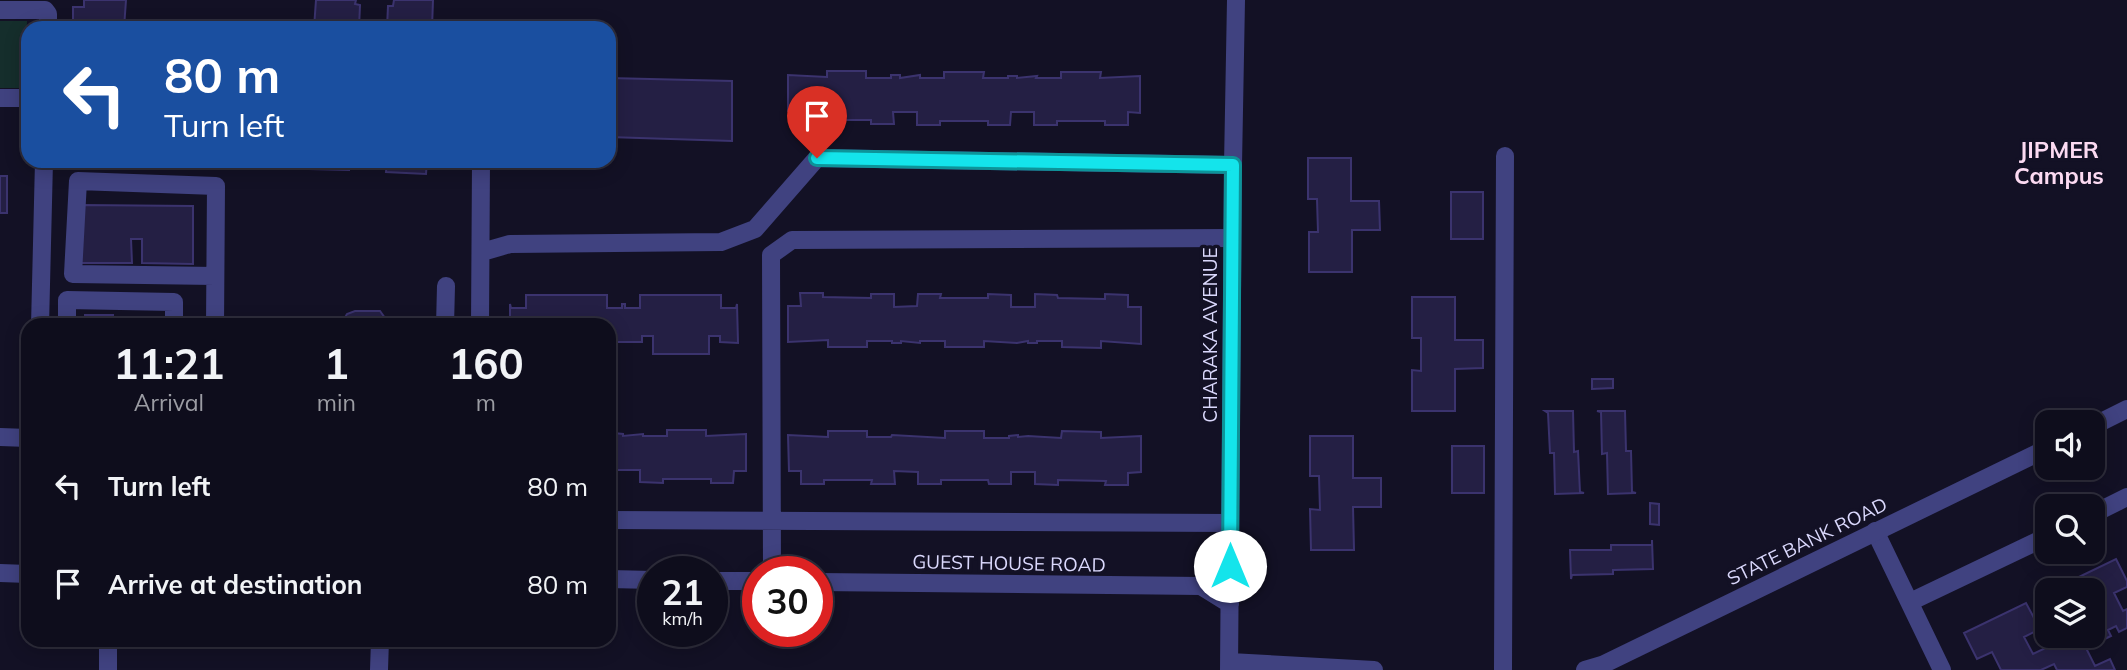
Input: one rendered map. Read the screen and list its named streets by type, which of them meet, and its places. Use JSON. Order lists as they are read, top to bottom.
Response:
{
  "streets": {
    "street": ["CHARAKA AVENUE", "STATE BANK ROAD", "GUEST HOUSE ROAD"]
  },
  "districts": ["JIPMER Campus"],
  "page": {
    "turn": ["80 m", "Turn left"],
    "eta": [
      "11:21",
      "Arrival",
      "1",
      "min",
      "160",
      "m"
    ],
    "list": [
      {
        "name": "Turn left",
        "value": "80 m"
      },
      {
        "name": "Arrive at destination",
        "value": "80 m"
      }
    ],
    "speed": "21 km/h",
    "limit": "30"
  }
}
